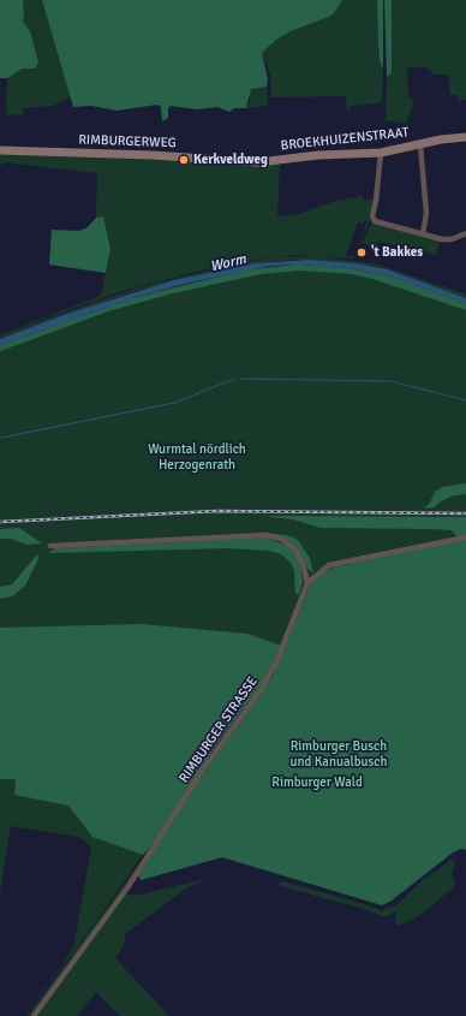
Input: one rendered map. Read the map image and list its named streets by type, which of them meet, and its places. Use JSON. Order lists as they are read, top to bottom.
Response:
{
  "streets": {
    "street": ["BROEKHUIZENSTRAAT", "RIMBURGERWEG", "RIMBURGER STRASSE"]
  },
  "crossings": [
    ["BROEKHUIZENSTRAAT", "RIMBURGERWEG"]
  ],
  "water": ["Worm"],
  "parks": ["Wurmtal nördlich Herzogenrath", "Rimburger Busch und Kanualbusch", "Rimburger Wald"],
  "places": ["Kerkveldweg", "'t Bakkes"]
}
